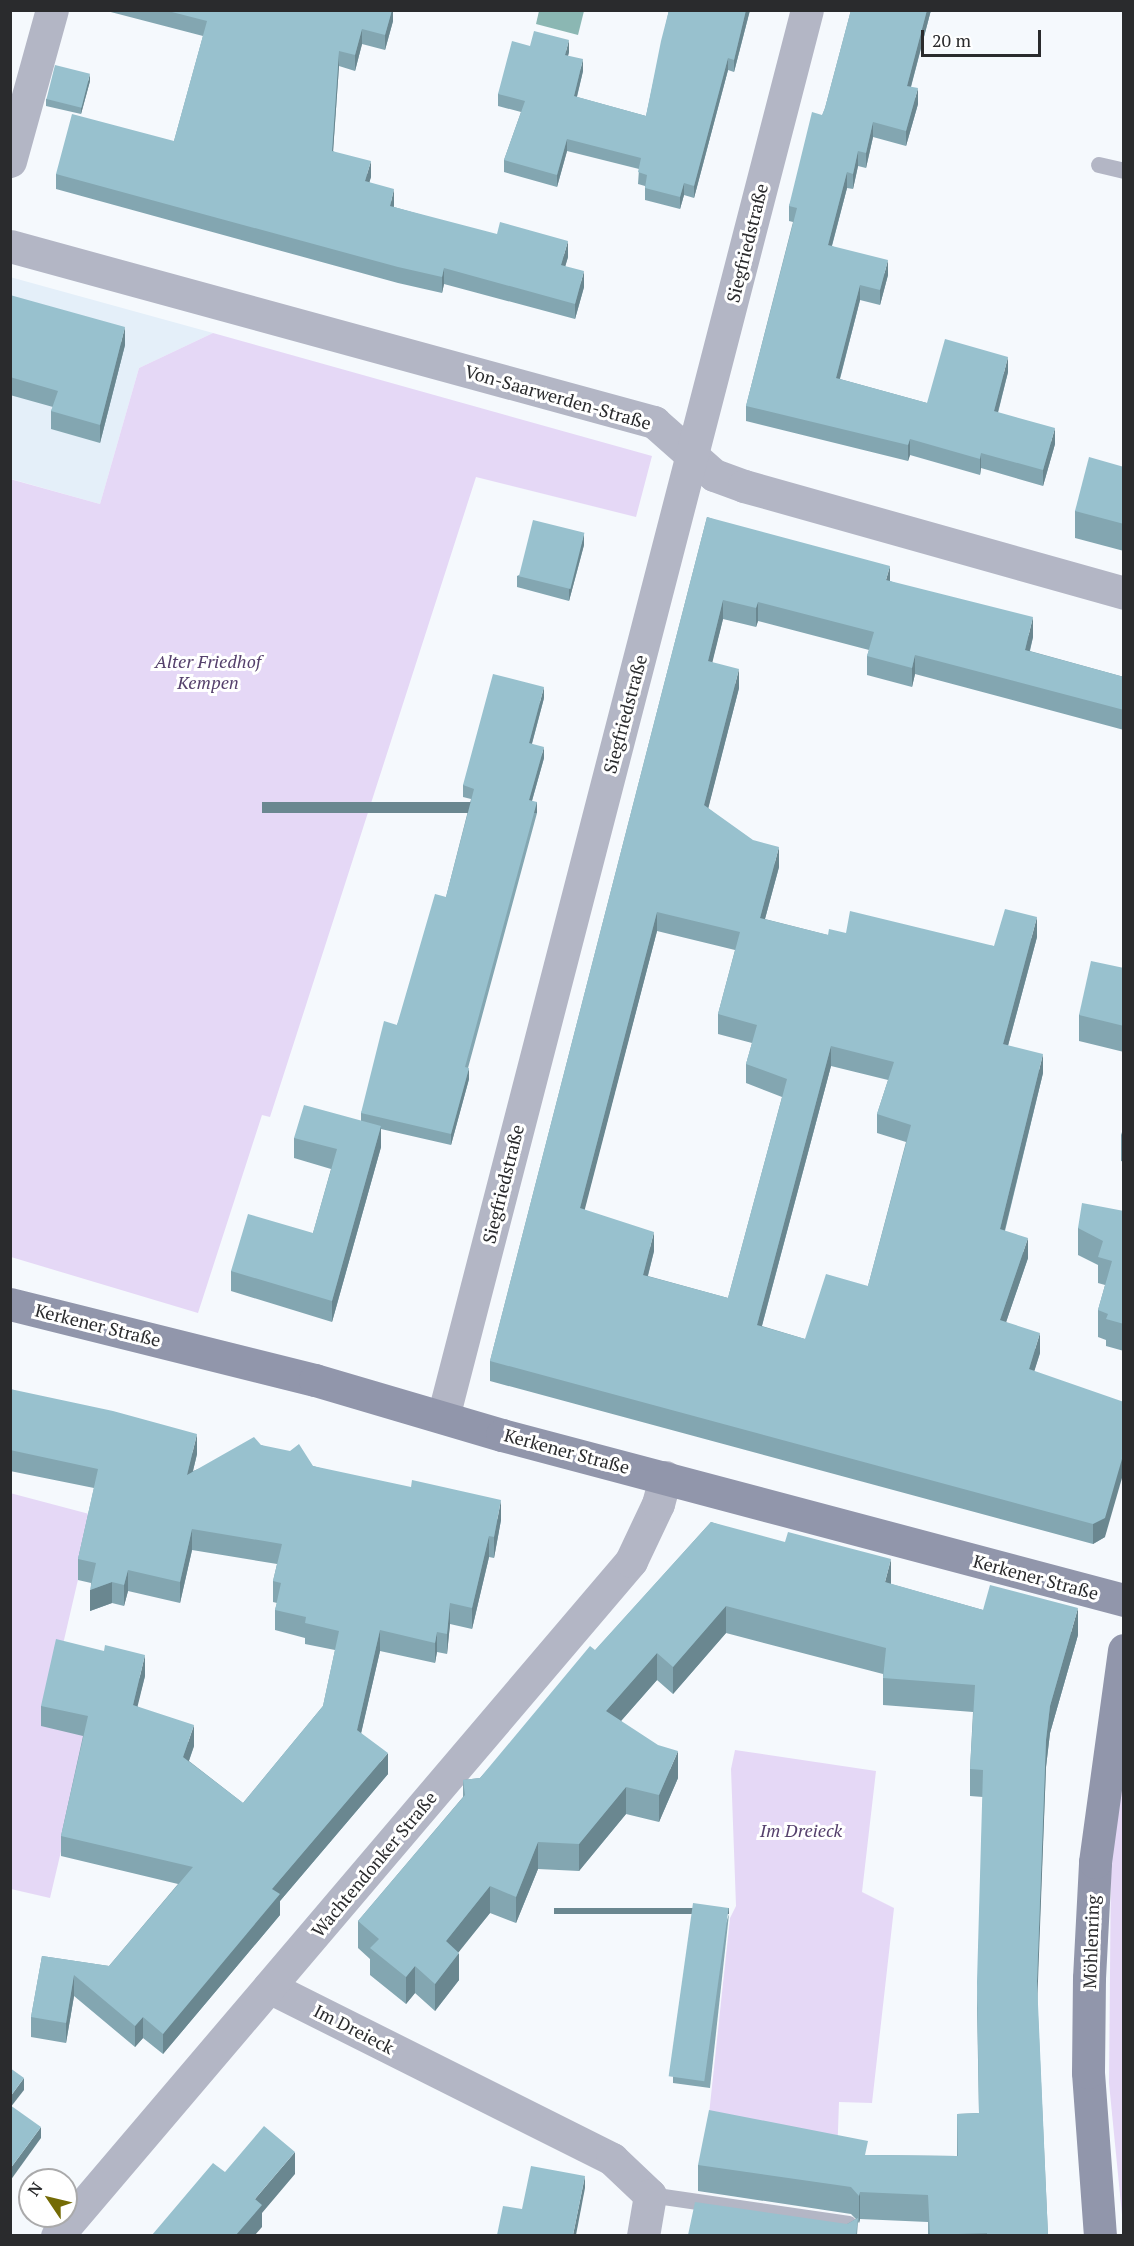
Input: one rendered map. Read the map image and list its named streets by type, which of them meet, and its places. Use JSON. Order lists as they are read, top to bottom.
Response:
{
  "streets": {
    "main road": ["Kerkener Straße", "Möhlenring"],
    "street": [
      "Siegfriedstraße",
      "Von-Saarwerden-Straße",
      "Wachtendonker Straße",
      "Im Dreieck"
    ]
  },
  "crossings": [
    ["Siegfriedstraße", "Von-Saarwerden-Straße"],
    ["Siegfriedstraße", "Kerkener Straße"],
    ["Kerkener Straße", "Wachtendonker Straße"],
    ["Wachtendonker Straße", "Im Dreieck"]
  ],
  "parks": ["Alter Friedhof Kempen", "Im Dreieck"],
  "scale_bar": "20 m",
  "north": "top left"
}
